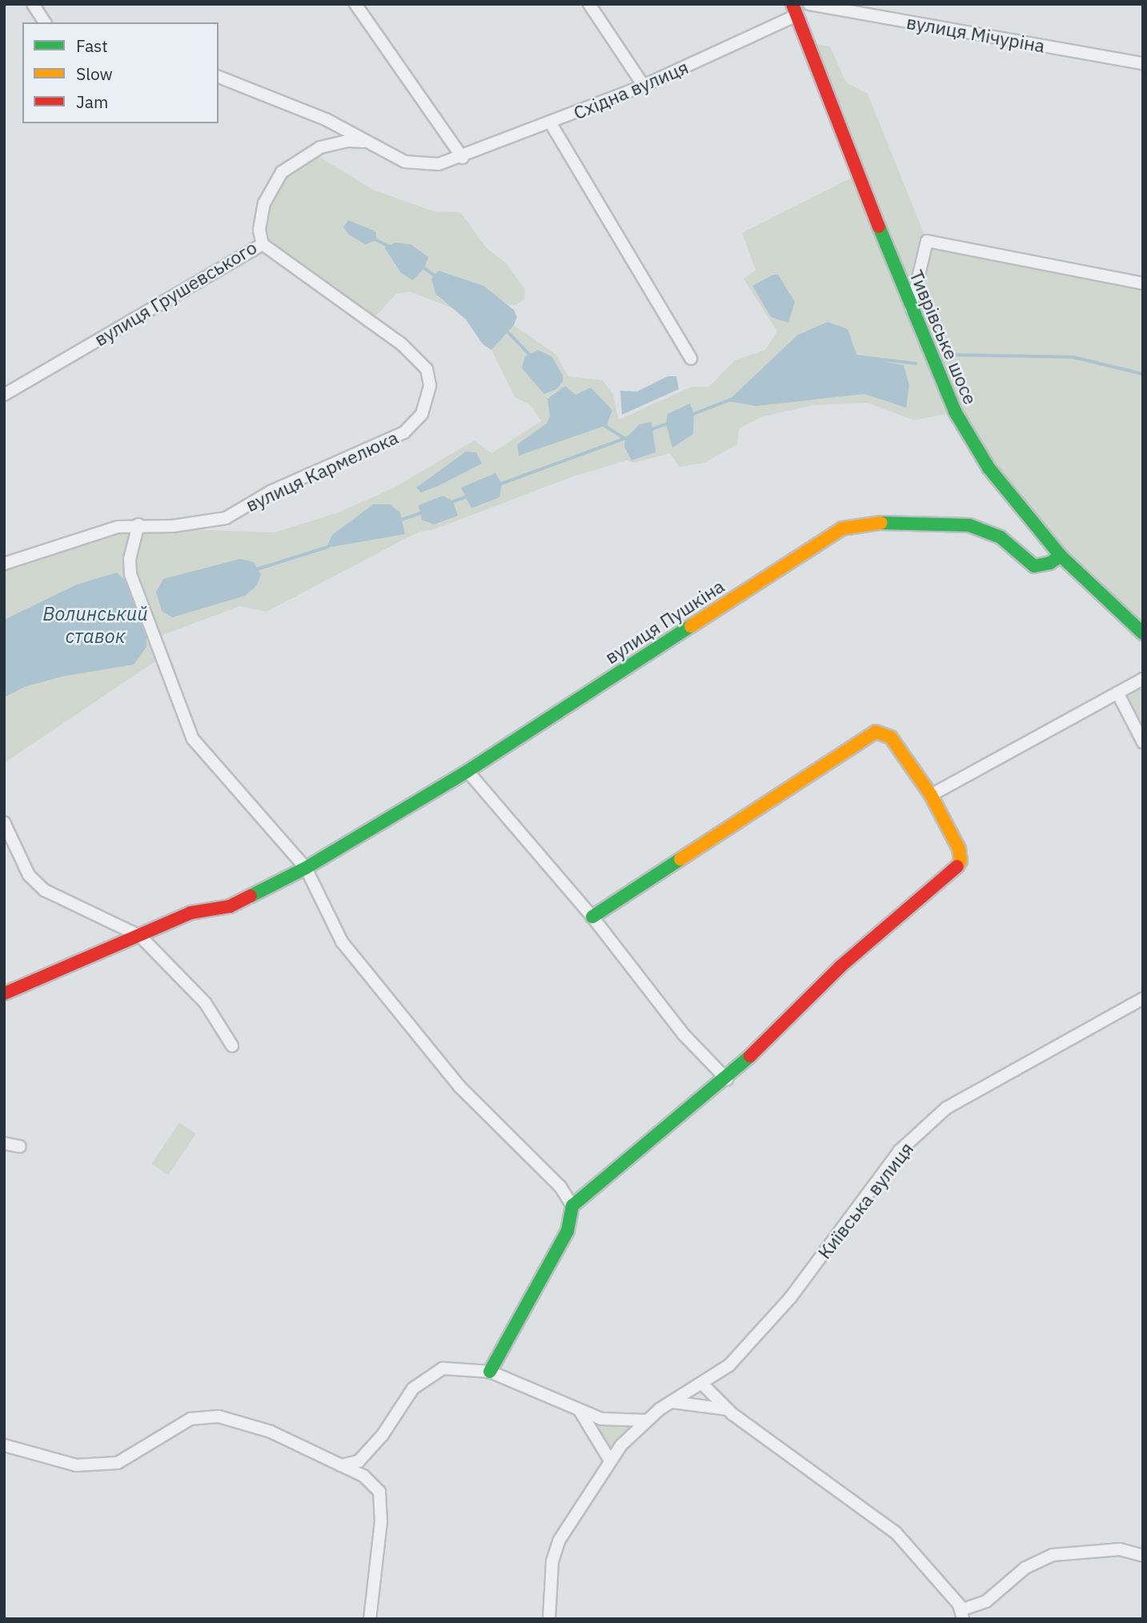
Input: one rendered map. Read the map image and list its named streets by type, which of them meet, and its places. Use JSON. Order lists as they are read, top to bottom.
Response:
{
  "streets": {
    "street": [
      "вулиця Мічуріна",
      "Східна вулиця",
      "вулиця Грушевського",
      "Тиврівське шосе",
      "вулиця Кармелюка",
      "вулиця Пушкіна",
      "Київська вулиця"
    ]
  },
  "crossings": [
    ["Східна вулиця", "вулиця Грушевського"],
    ["Східна вулиця", "Тиврівське шосе"],
    ["вулиця Грушевського", "вулиця Кармелюка"],
    ["Тиврівське шосе", "вулиця Пушкіна"]
  ],
  "water": ["Волинський ставок"],
  "legend": ["Fast", "Slow", "Jam"]
}
